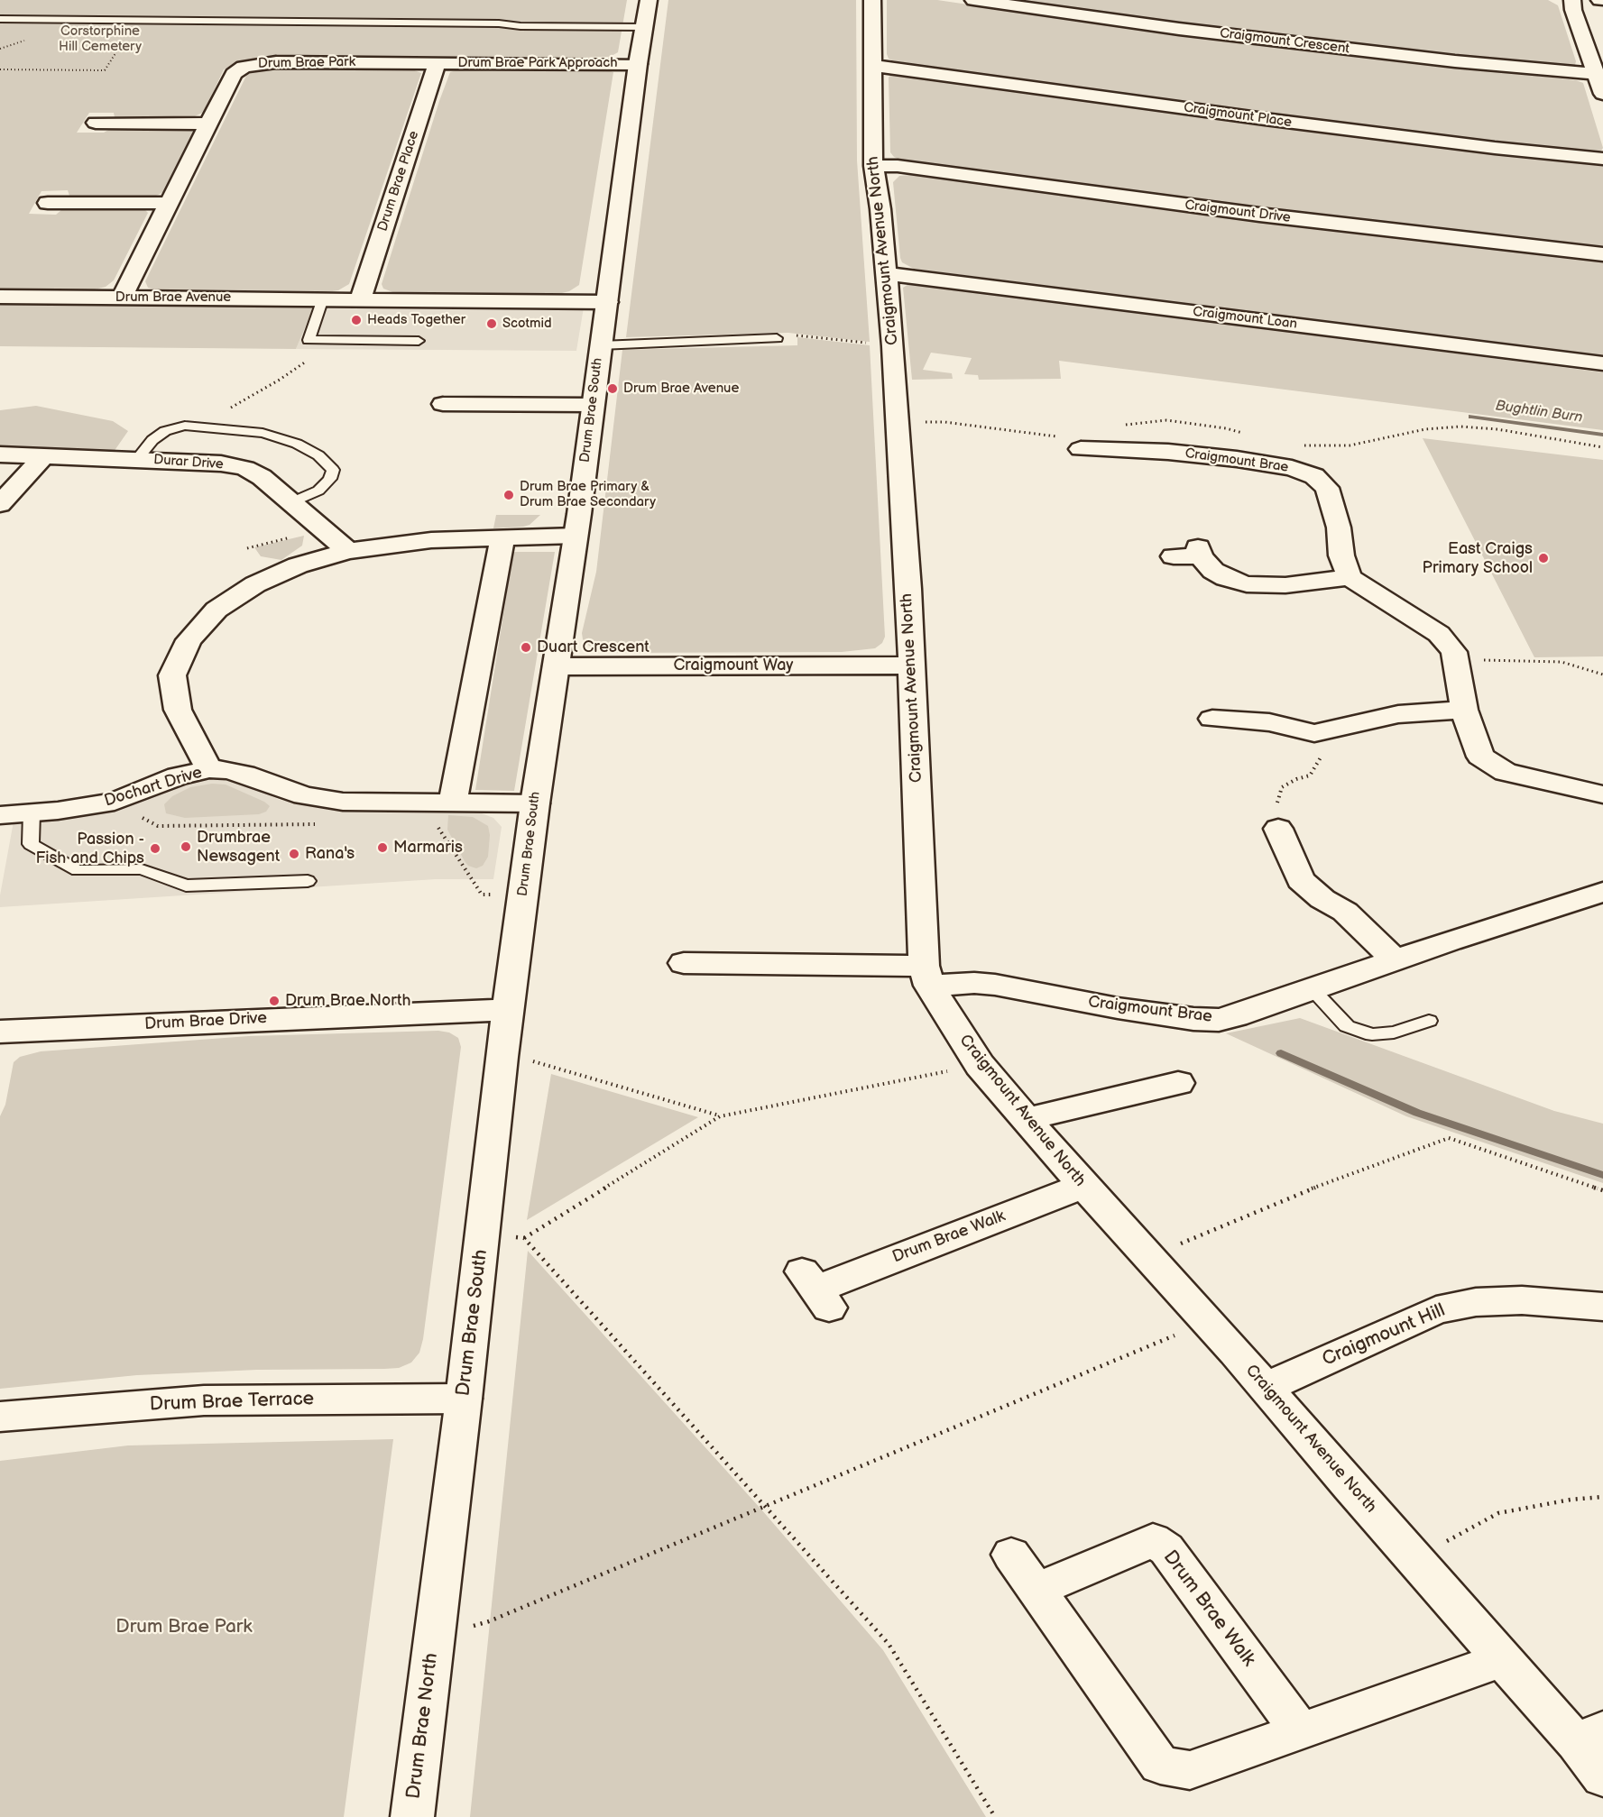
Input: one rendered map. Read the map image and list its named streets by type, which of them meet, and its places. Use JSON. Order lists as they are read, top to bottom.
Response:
{
  "streets": {
    "street": [
      "Craigmount Crescent",
      "Drum Brae Park",
      "Drum Brae Park Approach",
      "Craigmount Place",
      "Drum Brae Place",
      "Craigmount Drive",
      "Craigmount Avenue North",
      "Drum Brae Avenue",
      "Craigmount Loan",
      "Drum Brae South",
      "Craigmount Brae",
      "Durar Drive",
      "Craigmount Way",
      "Dochart Drive",
      "Drum Brae Drive",
      "Drum Brae Walk",
      "Craigmount Hill",
      "Drum Brae Terrace",
      "Drum Brae North"
    ]
  },
  "crossings": [
    ["Drum Brae Park", "Drum Brae Park Approach"],
    ["Drum Brae Park", "Drum Brae Place"],
    ["Drum Brae Park", "Drum Brae Avenue"],
    ["Drum Brae Park Approach", "Drum Brae Place"],
    ["Drum Brae Park Approach", "Drum Brae South"],
    ["Craigmount Place", "Craigmount Avenue North"],
    ["Drum Brae Place", "Drum Brae Avenue"],
    ["Craigmount Drive", "Craigmount Avenue North"],
    ["Craigmount Avenue North", "Craigmount Loan"],
    ["Craigmount Avenue North", "Craigmount Brae"],
    ["Craigmount Avenue North", "Craigmount Way"],
    ["Craigmount Avenue North", "Drum Brae Walk"],
    ["Craigmount Avenue North", "Craigmount Hill"],
    ["Drum Brae Avenue", "Drum Brae South"],
    ["Drum Brae South", "Craigmount Way"],
    ["Drum Brae South", "Drum Brae Drive"],
    ["Drum Brae South", "Drum Brae Terrace"],
    ["Drum Brae South", "Drum Brae North"]
  ],
  "water": ["Bughtlin Burn"],
  "parks": ["Corstorphine Hill Cemetery", "Drum Brae Park"],
  "places": [
    "Heads Together",
    "Scotmid",
    "Drum Brae Avenue",
    "Drum Brae Primary & Drum Brae Secondary",
    "East Craigs Primary School",
    "Duart Crescent",
    "Drumbrae Newsagent",
    "Marmaris",
    "Passion - Fish and Chips",
    "Rana's",
    "Drum Brae North"
  ]
}
